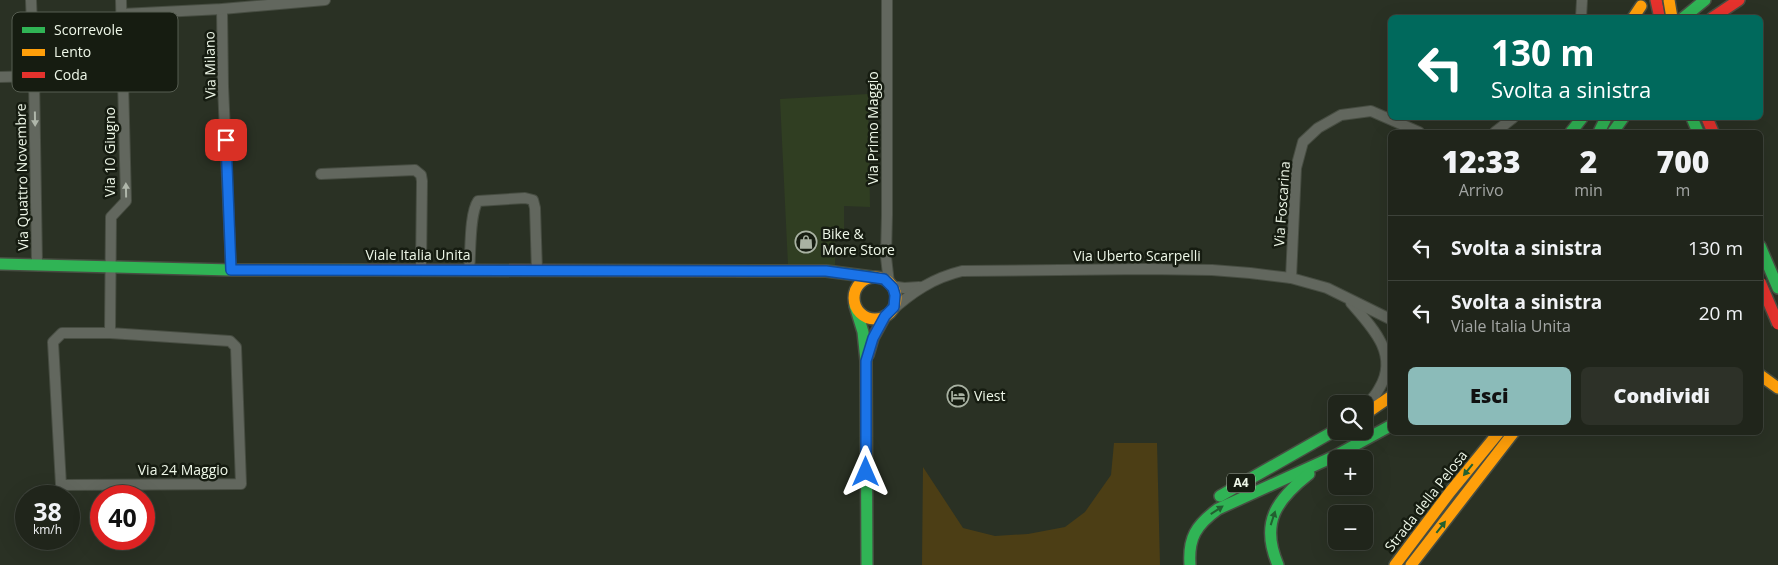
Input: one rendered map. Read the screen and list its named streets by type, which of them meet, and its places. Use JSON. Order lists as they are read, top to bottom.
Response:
{
  "streets": {
    "main road": ["Viale Italia Unita", "A4", "Strada della Pelosa"],
    "street": [
      "Via Milano",
      "Via Primo Maggio",
      "Via 10 Giugno",
      "Via Quattro Novembre",
      "Via Foscarina",
      "Via Uberto Scarpelli",
      "Via 24 Maggio"
    ]
  },
  "crossings": [
    ["Via Milano", "Viale Italia Unita"],
    ["Via Primo Maggio", "Viale Italia Unita"],
    ["Via Primo Maggio", "Via Uberto Scarpelli"],
    ["Via 10 Giugno", "Viale Italia Unita"],
    ["Via Quattro Novembre", "Viale Italia Unita"],
    ["Via Foscarina", "Via Uberto Scarpelli"],
    ["Viale Italia Unita", "Via Uberto Scarpelli"]
  ],
  "one_way": ["Via 10 Giugno", "Via Quattro Novembre"],
  "places": {
    "shop": ["Bike & More Store"],
    "hotel": ["Viest"]
  },
  "legend": ["Scorrevole", "Lento", "Coda"],
  "page": {
    "turn": ["130 m", "Svolta a sinistra"],
    "eta": [
      "12:33",
      "Arrivo",
      "2",
      "min",
      "700",
      "m"
    ],
    "list": [
      {
        "name": "Svolta a sinistra",
        "value": "130 m"
      },
      {
        "name": "Svolta a sinistra",
        "note": "Viale Italia Unita",
        "value": "20 m"
      }
    ],
    "buttons": ["Esci", "Condividi"],
    "map_buttons": ["+", "−"],
    "speed": "38 km/h",
    "limit": "40"
  }
}
